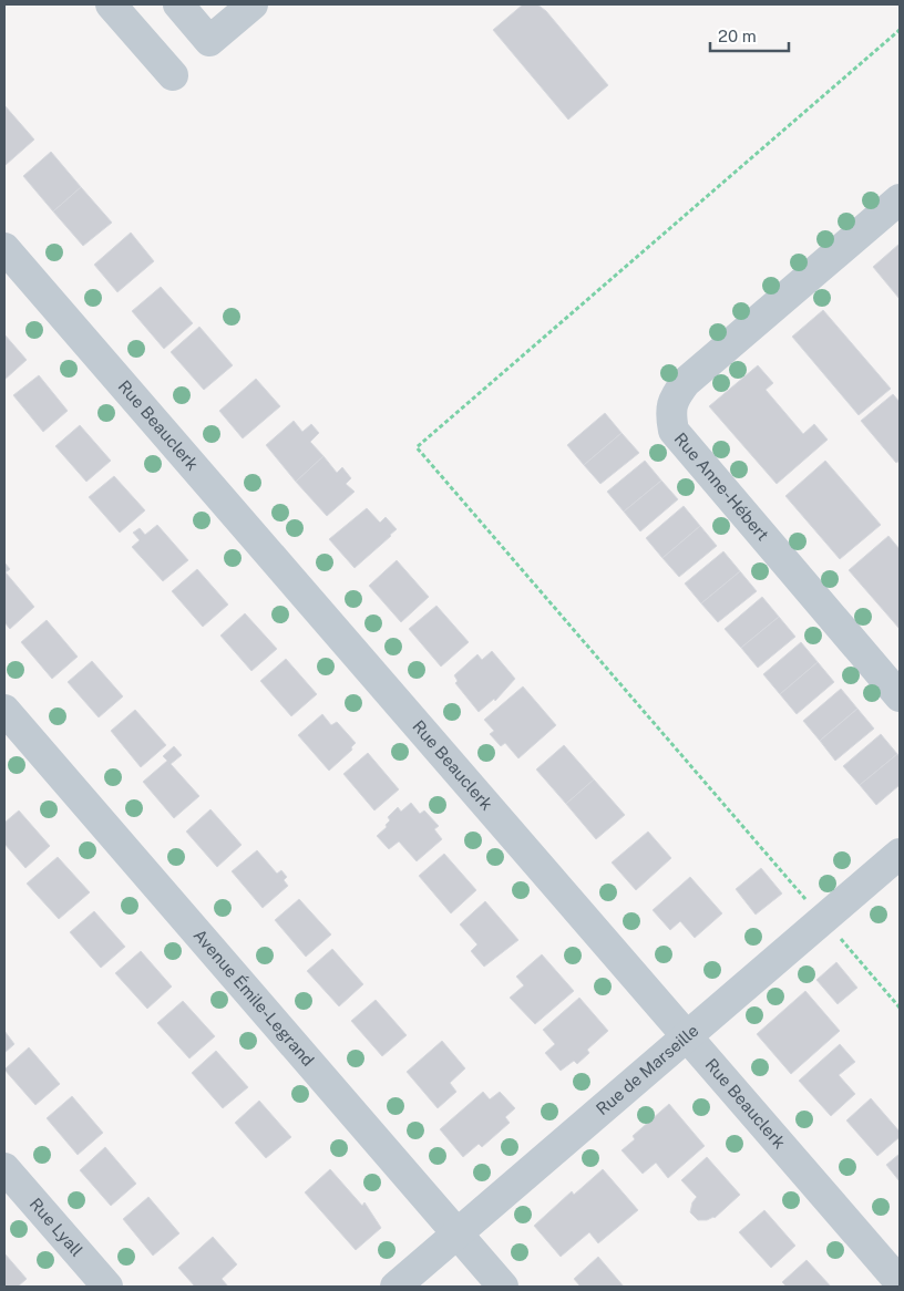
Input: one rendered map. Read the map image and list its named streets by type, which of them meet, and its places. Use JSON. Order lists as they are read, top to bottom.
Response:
{
  "streets": {
    "street": [
      "Rue Beauclerk",
      "Rue Anne-Hébert",
      "Avenue Émile-Legrand",
      "Rue de Marseille",
      "Rue Lyall"
    ]
  },
  "crossings": [
    ["Rue Beauclerk", "Rue de Marseille"],
    ["Avenue Émile-Legrand", "Rue de Marseille"]
  ],
  "scale_bar": "20 m"
}
